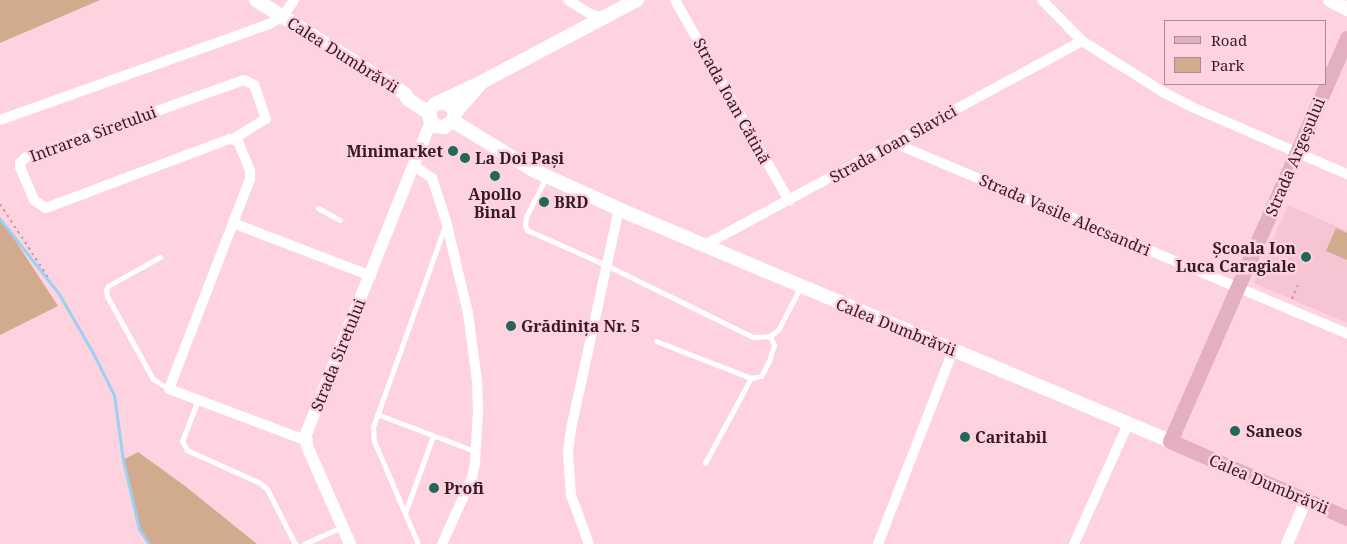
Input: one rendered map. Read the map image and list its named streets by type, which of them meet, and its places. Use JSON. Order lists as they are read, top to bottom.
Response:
{
  "streets": {
    "main road": ["Calea Dumbrăvii", "Strada Argeșului"],
    "street": [
      "Strada Ioan Cătină",
      "Intrarea Siretului",
      "Strada Ioan Slavici",
      "Strada Vasile Alecsandri",
      "Strada Siretului"
    ]
  },
  "crossings": [
    ["Calea Dumbrăvii", "Strada Ioan Slavici"],
    ["Calea Dumbrăvii", "Strada Argeșului"],
    ["Calea Dumbrăvii", "Strada Siretului"],
    ["Strada Ioan Cătină", "Strada Ioan Slavici"],
    ["Strada Ioan Slavici", "Strada Vasile Alecsandri"],
    ["Strada Argeșului", "Strada Vasile Alecsandri"]
  ],
  "places": [
    "Minimarket",
    "La Doi Pași",
    "Apollo Binal",
    "BRD",
    "Școala Ion Luca Caragiale",
    "Grădinița Nr. 5",
    "Saneos",
    "Caritabil",
    "Profi"
  ],
  "legend": ["Road", "Park"]
}
